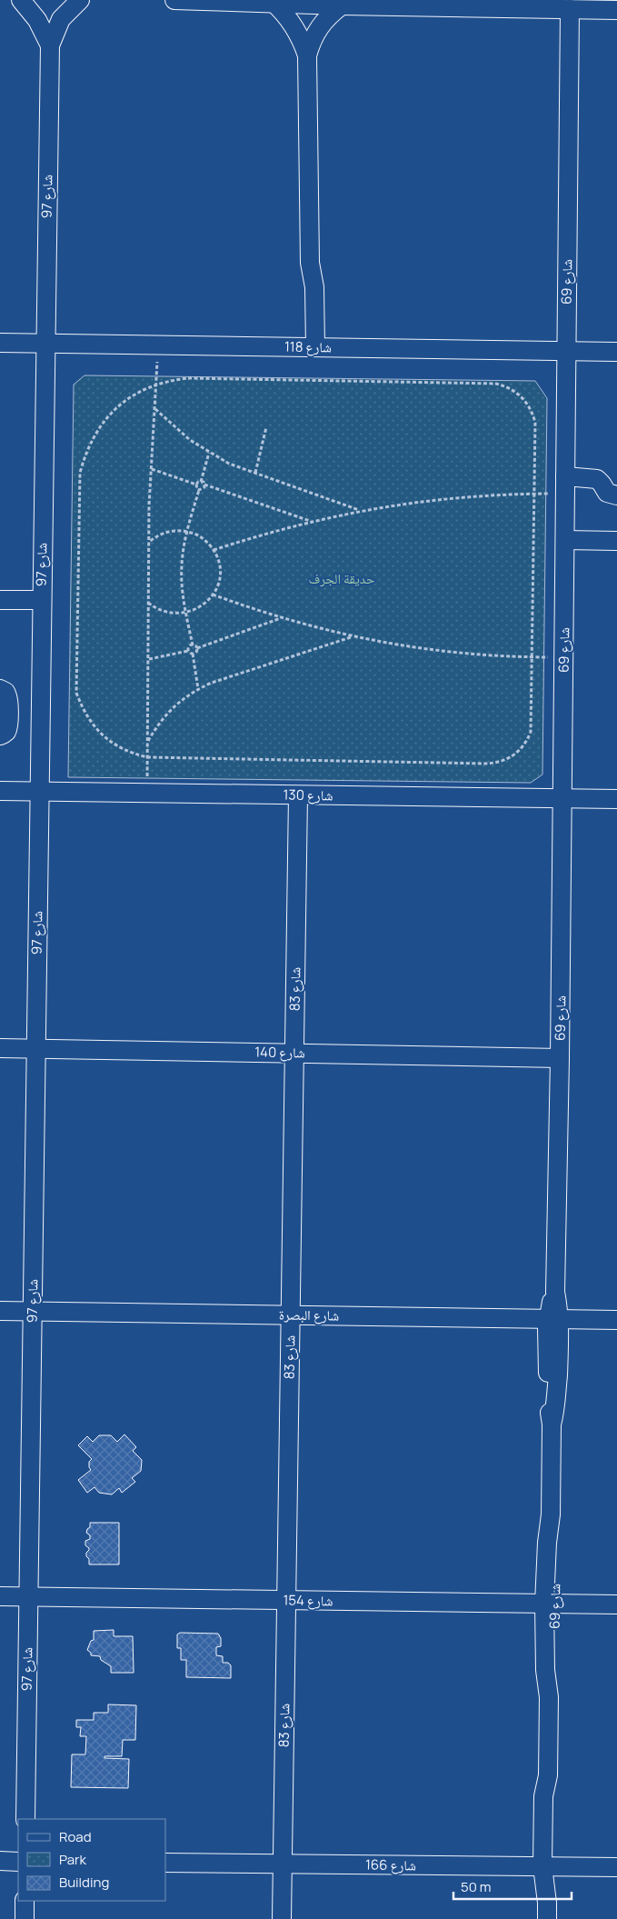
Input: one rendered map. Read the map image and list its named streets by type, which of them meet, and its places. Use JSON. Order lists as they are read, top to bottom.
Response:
{
  "streets": {
    "street": [
      "شارع 97",
      "شارع 69",
      "شارع 118",
      "شارع 130",
      "شارع 83",
      "شارع 140",
      "شارع البصرة",
      "شارع 154",
      "شارع 166"
    ]
  },
  "crossings": [
    ["شارع 97", "شارع 118"],
    ["شارع 97", "شارع 130"],
    ["شارع 97", "شارع 140"],
    ["شارع 97", "شارع البصرة"],
    ["شارع 97", "شارع 154"],
    ["شارع 69", "شارع 118"],
    ["شارع 69", "شارع 130"],
    ["شارع 69", "شارع 140"],
    ["شارع 69", "شارع البصرة"],
    ["شارع 69", "شارع 154"],
    ["شارع 69", "شارع 166"],
    ["شارع 130", "شارع 83"],
    ["شارع 83", "شارع 140"],
    ["شارع 83", "شارع البصرة"],
    ["شارع 83", "شارع 154"],
    ["شارع 83", "شارع 166"]
  ],
  "parks": ["حديقة الجرف"],
  "legend": ["Road", "Park", "Building"],
  "scale_bar": "50 m"
}
